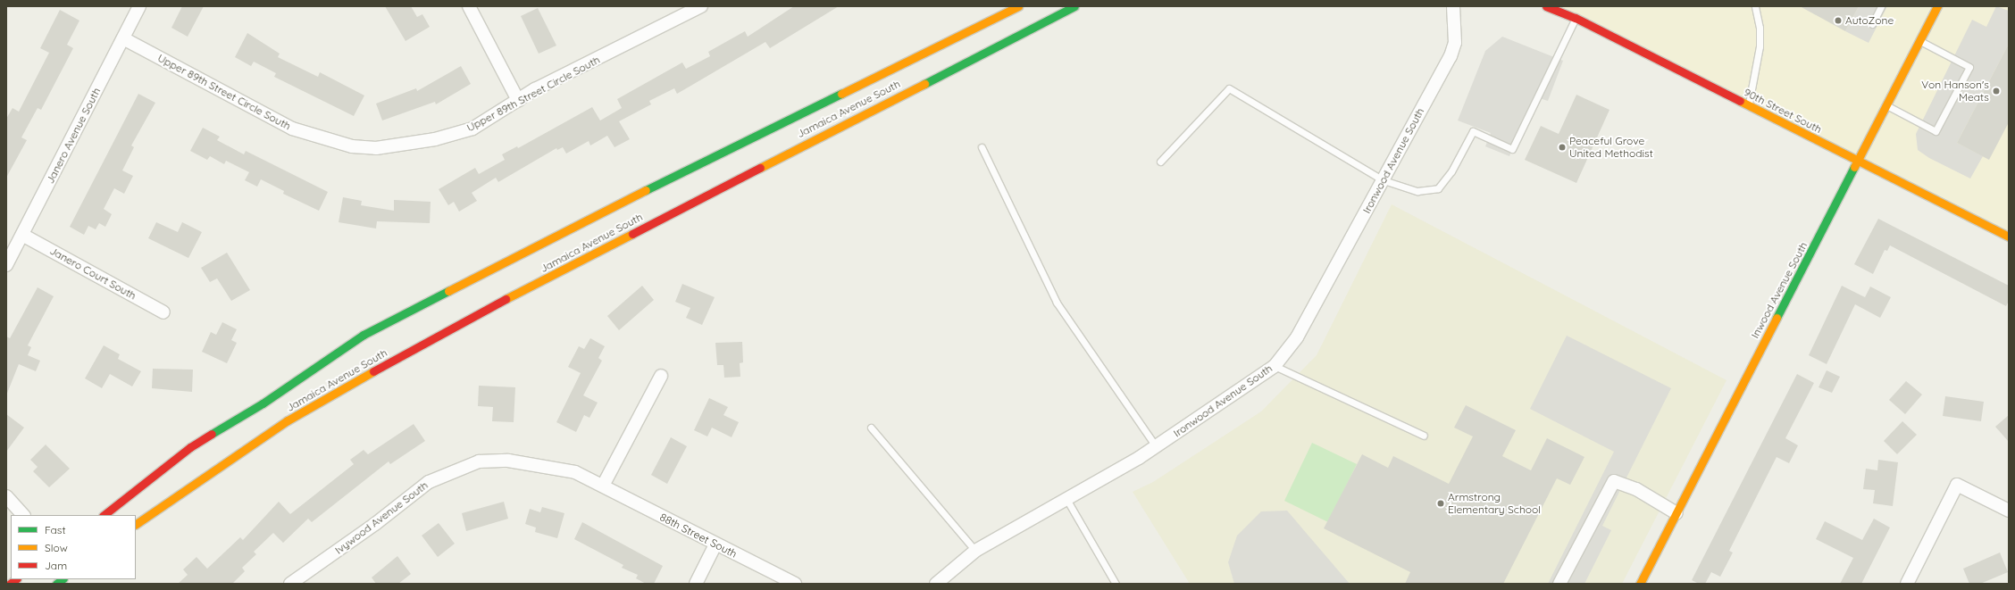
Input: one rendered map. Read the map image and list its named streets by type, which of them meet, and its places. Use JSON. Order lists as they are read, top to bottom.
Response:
{
  "streets": {
    "main road": ["Jamaica Avenue South", "90th Street South", "Inwood Avenue South"],
    "street": [
      "Upper 89th Street Circle South",
      "Janero Avenue South",
      "Ironwood Avenue South",
      "Janero Court South",
      "Ivywood Avenue South",
      "88th Street South"
    ]
  },
  "crossings": [
    ["Upper 89th Street Circle South", "Janero Avenue South"],
    ["90th Street South", "Inwood Avenue South"],
    ["Janero Avenue South", "Janero Court South"],
    ["Ivywood Avenue South", "88th Street South"]
  ],
  "places": [
    "AutoZone",
    "Von Hanson's Meats",
    "Peaceful Grove United Methodist",
    "Armstrong Elementary School"
  ],
  "legend": ["Fast", "Slow", "Jam"]
}
